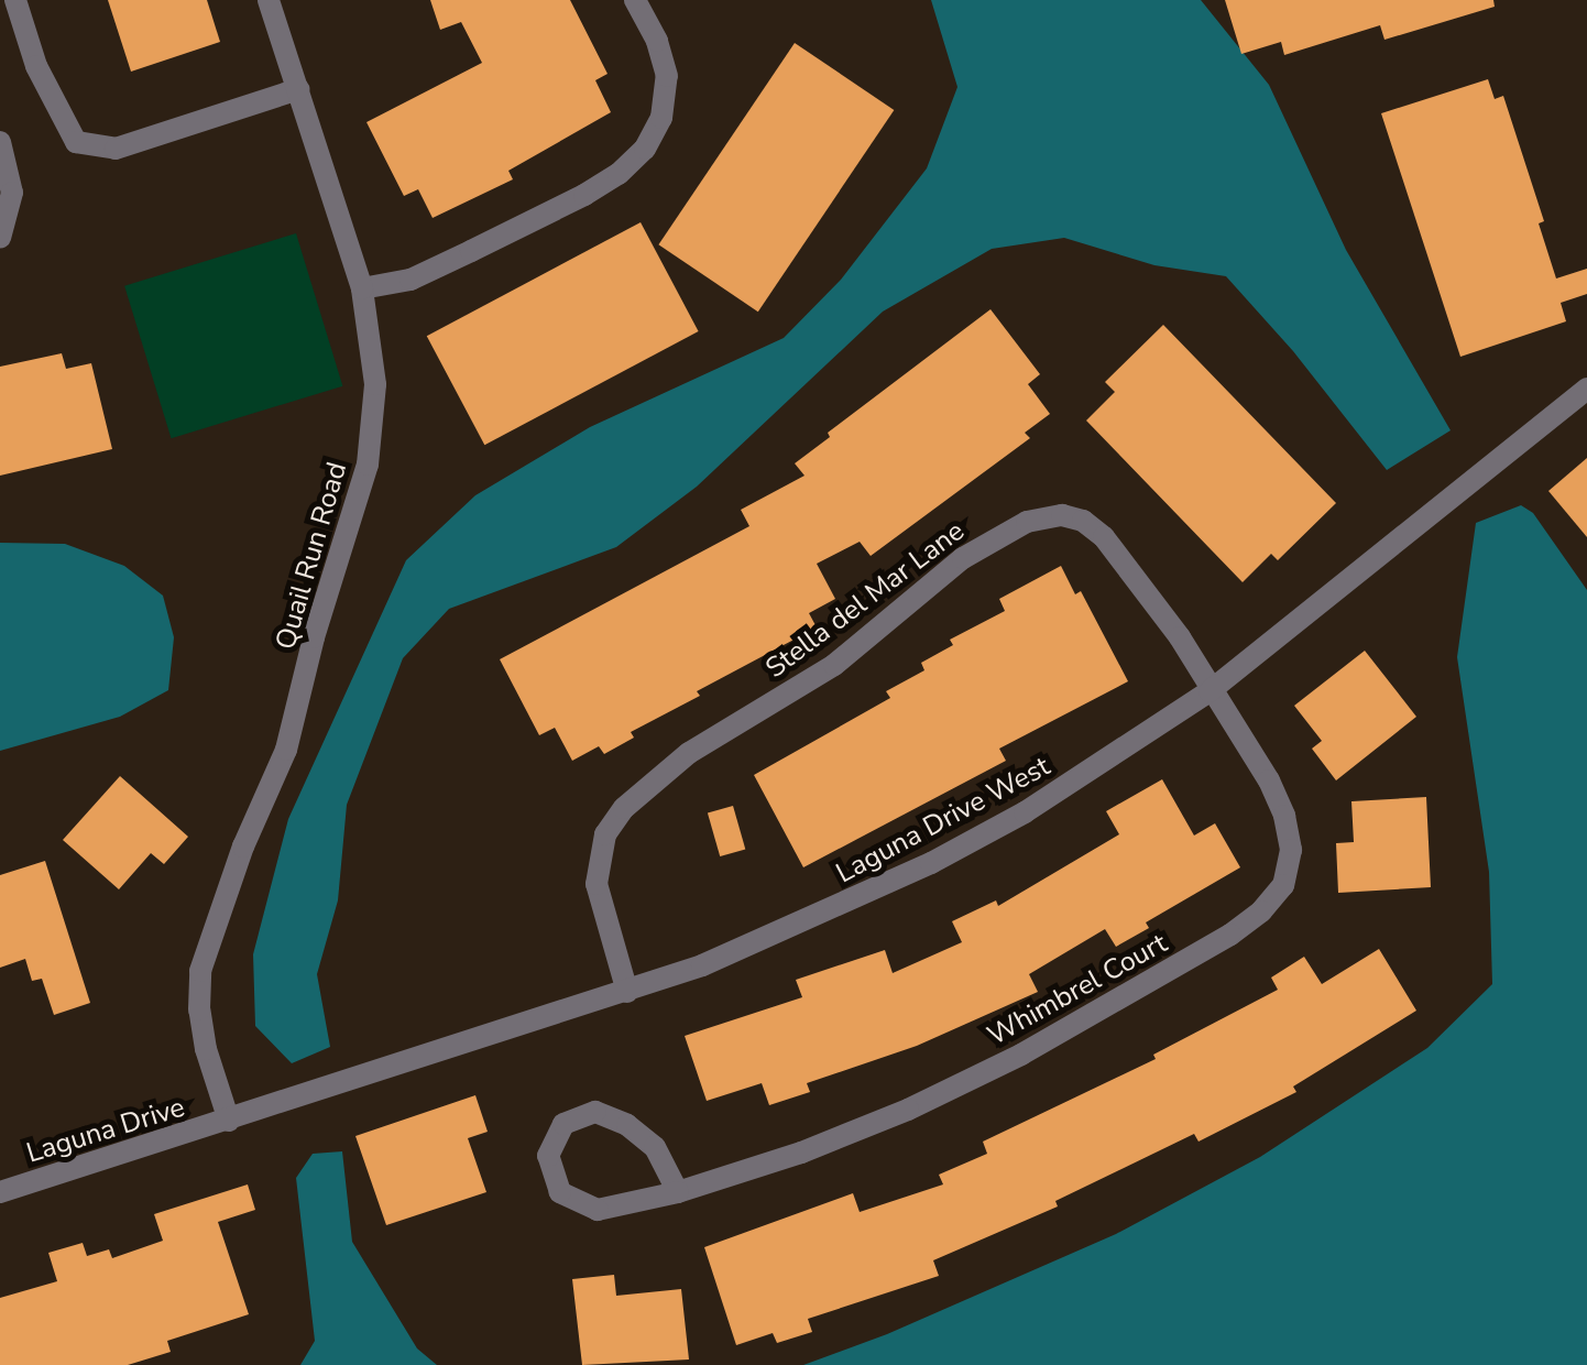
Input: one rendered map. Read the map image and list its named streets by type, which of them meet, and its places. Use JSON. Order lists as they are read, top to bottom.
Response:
{
  "streets": {
    "street": [
      "Quail Run Road",
      "Stella del Mar Lane",
      "Laguna Drive West",
      "Whimbrel Court",
      "Laguna Drive"
    ]
  },
  "crossings": [
    ["Quail Run Road", "Laguna Drive West"],
    ["Quail Run Road", "Laguna Drive"],
    ["Stella del Mar Lane", "Laguna Drive West"],
    ["Stella del Mar Lane", "Whimbrel Court"],
    ["Laguna Drive West", "Whimbrel Court"],
    ["Laguna Drive West", "Laguna Drive"]
  ]
}
